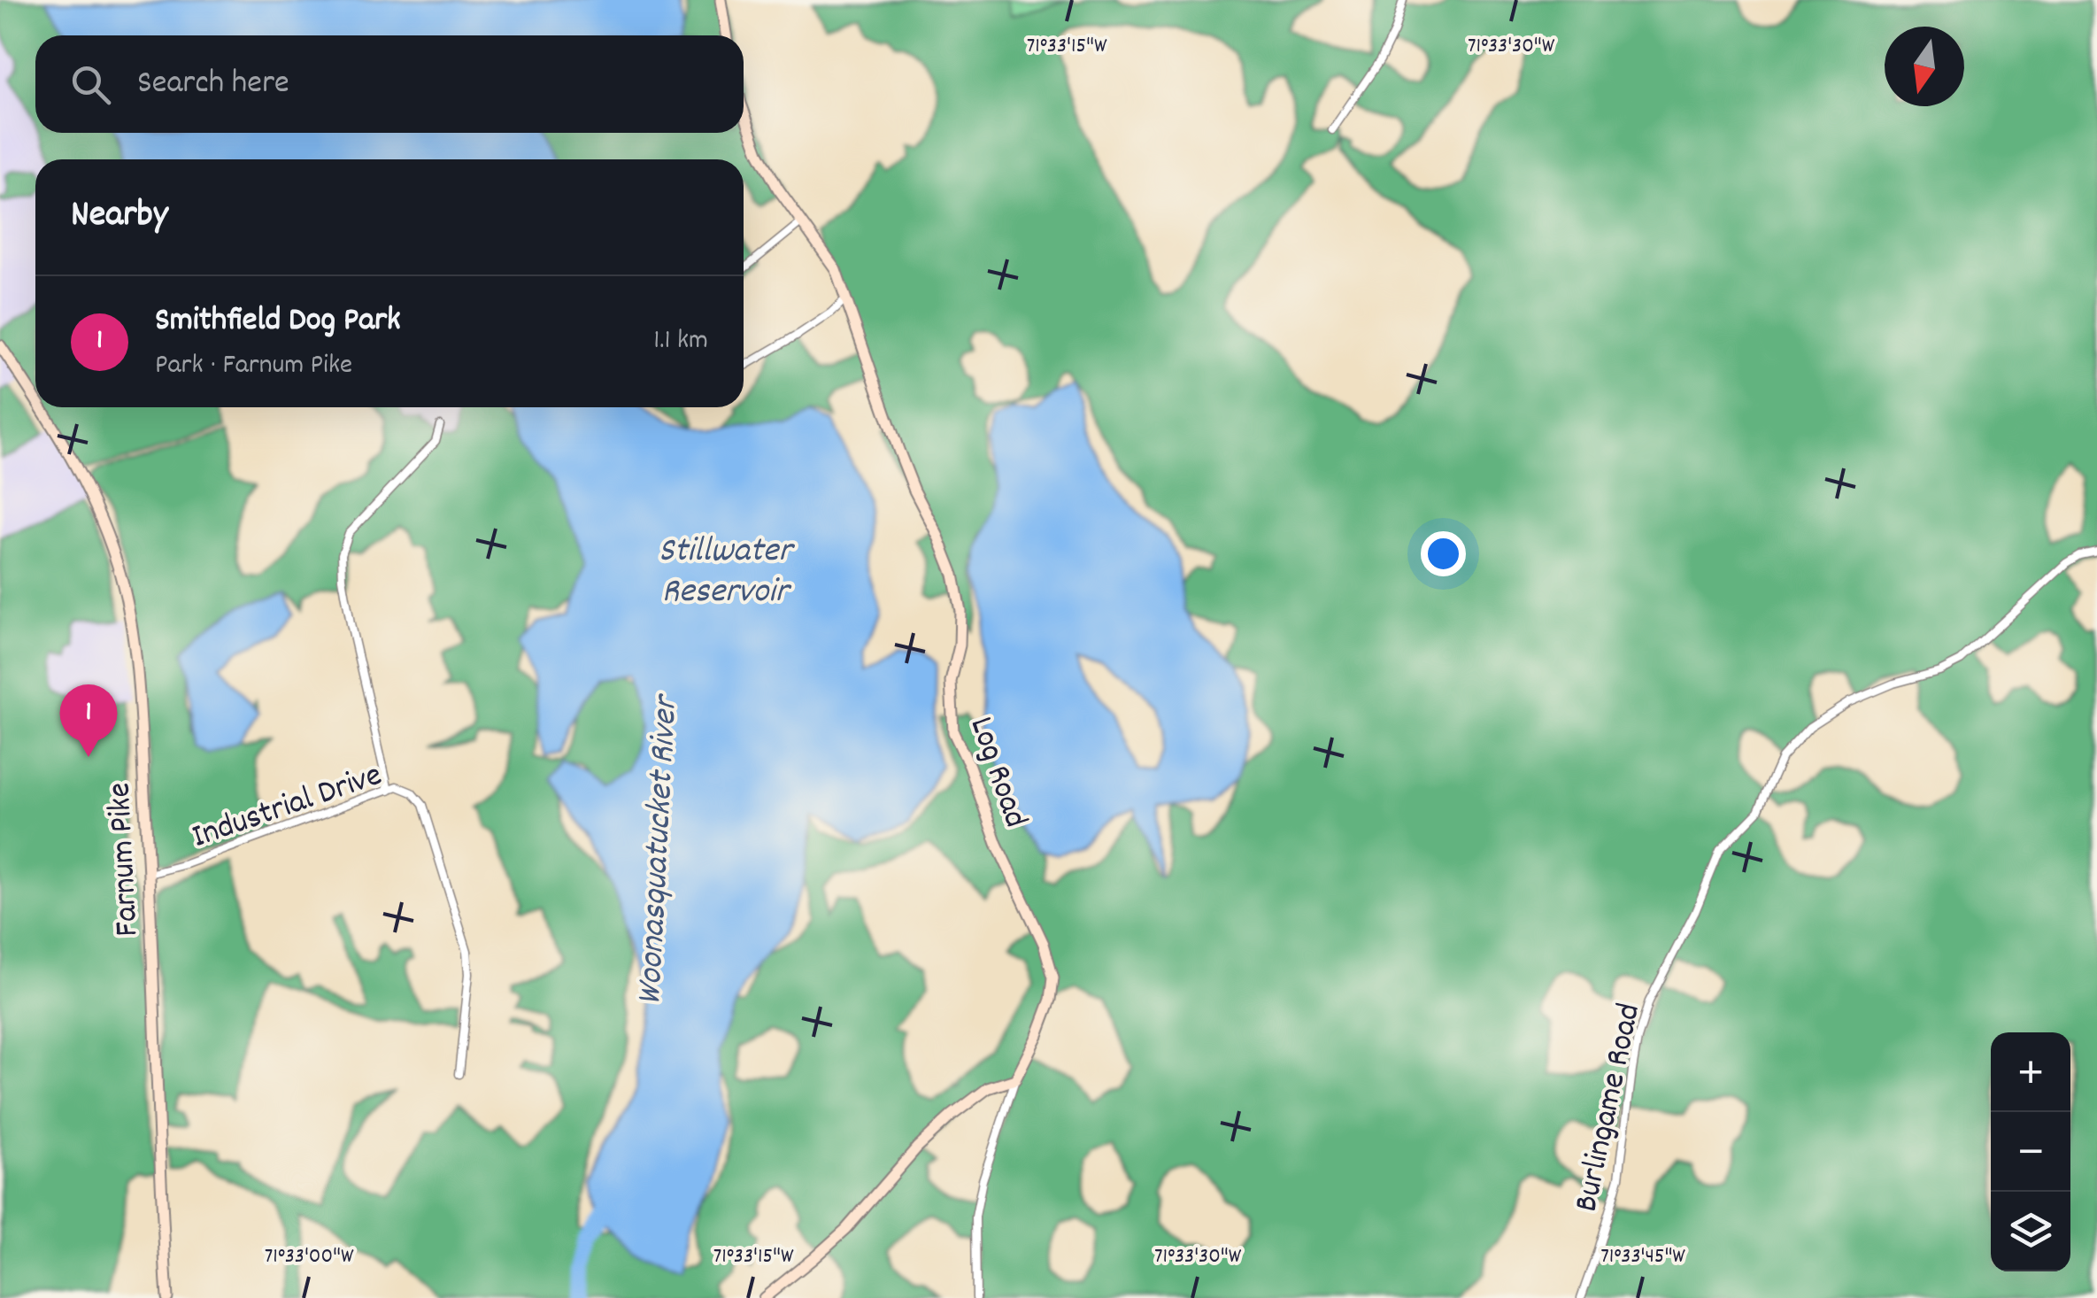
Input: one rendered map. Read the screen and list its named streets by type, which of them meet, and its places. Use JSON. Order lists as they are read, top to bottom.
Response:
{
  "streets": {
    "street": [
      "Log Road",
      "Industrial Drive",
      "Farnum Pike",
      "Burlingame Road"
    ]
  },
  "crossings": [
    ["Industrial Drive", "Farnum Pike"]
  ],
  "water": ["Stillwater Reservoir", "Woonasquatucket River"],
  "north": "bottom",
  "page": {
    "search": "Search here",
    "heading": "Nearby",
    "list": [
      {
        "mark": "1",
        "name": "Smithfield Dog Park",
        "note": "Park · Farnum Pike",
        "value": "1.1 km"
      }
    ],
    "pins": "1",
    "map_buttons": ["+", "−"]
  },
  "coordinates": [
    "71°33'15\"W",
    "71°33'30\"W",
    "71°33'00\"W",
    "71°33'45\"W"
  ]
}
